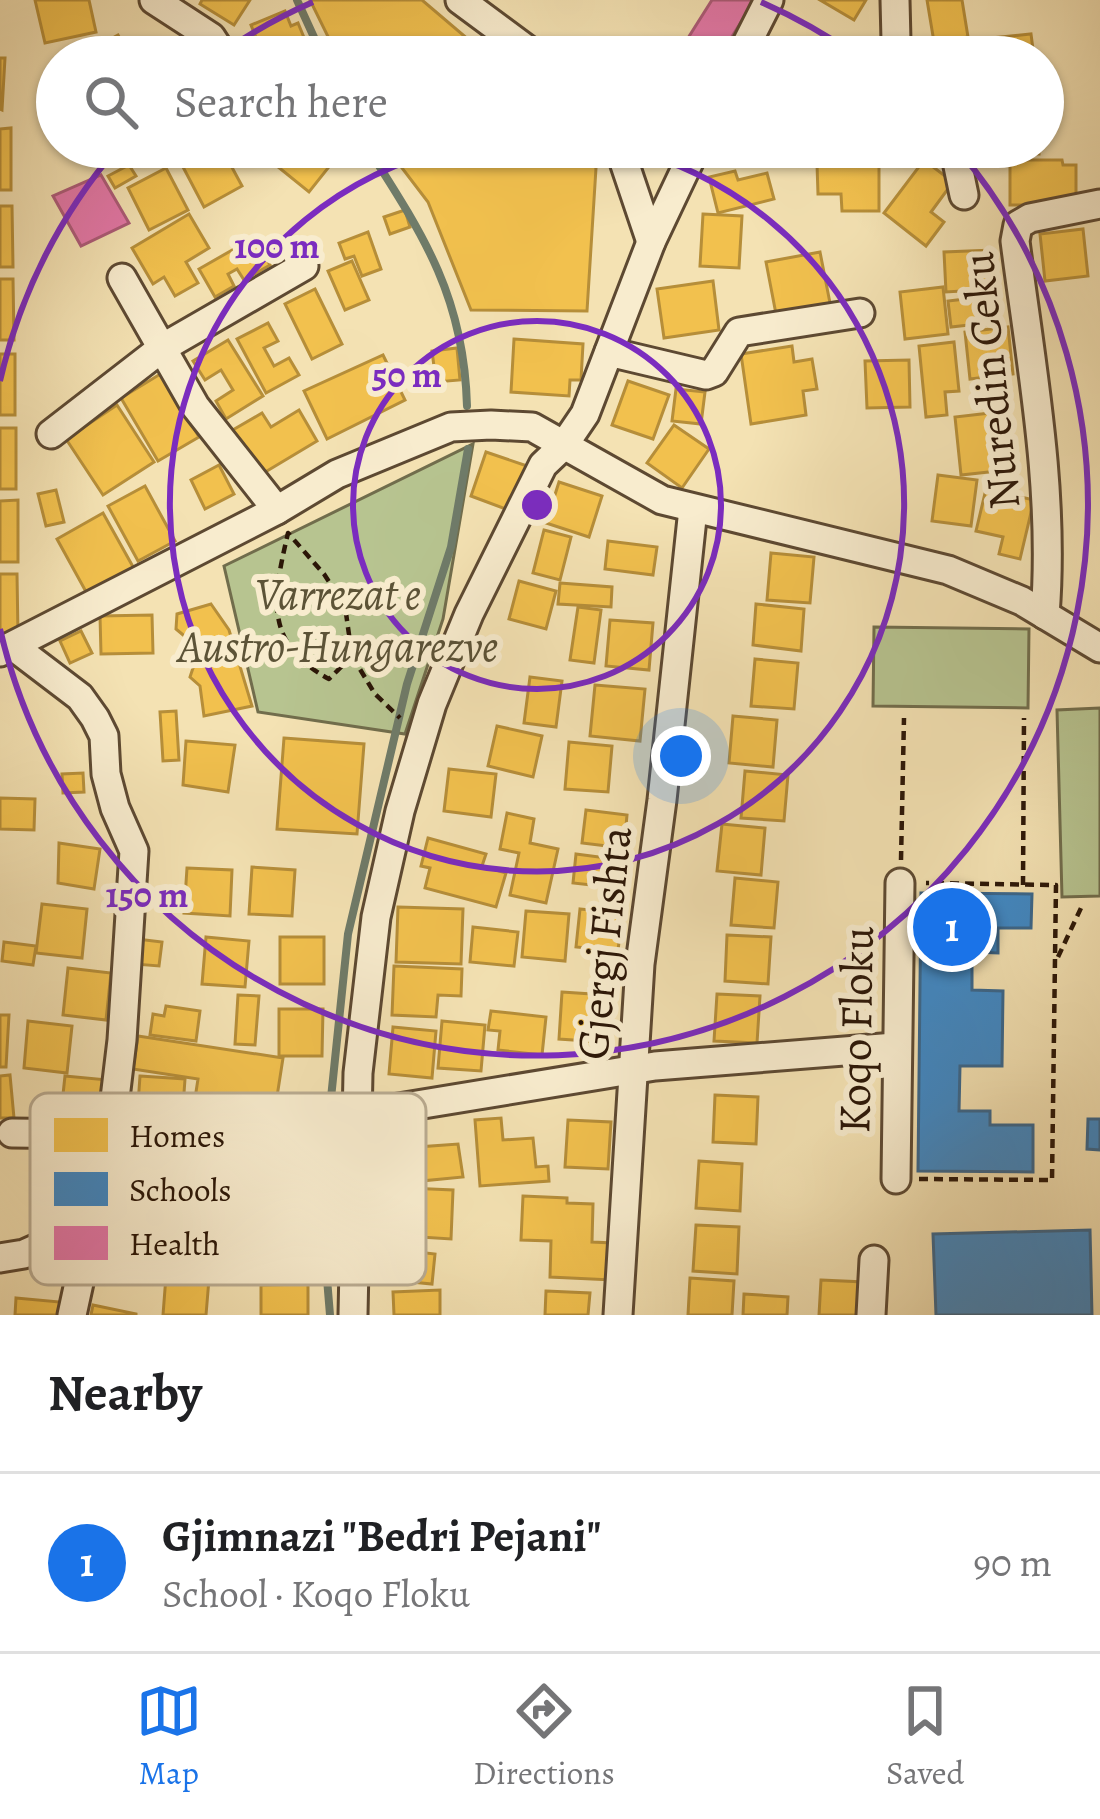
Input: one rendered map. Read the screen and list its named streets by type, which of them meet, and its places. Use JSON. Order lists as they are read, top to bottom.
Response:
{
  "streets": {
    "street": ["Nuredin Ceku", "Gjergj Fishta", "Koqo Floku"]
  },
  "parks": ["Varrezat e Austro-Hungarezve"],
  "legend": ["Homes", "Schools", "Health"],
  "page": {
    "search": "Search here",
    "pins": "1",
    "heading": "Nearby",
    "list": [
      {
        "mark": "1",
        "name": "Gjimnazi \"Bedri Pejani\"",
        "note": "School · Koqo Floku",
        "value": "90 m"
      }
    ],
    "nav": ["Map", "Directions", "Saved"]
  },
  "rings": ["100 m", "50 m", "150 m"]
}
